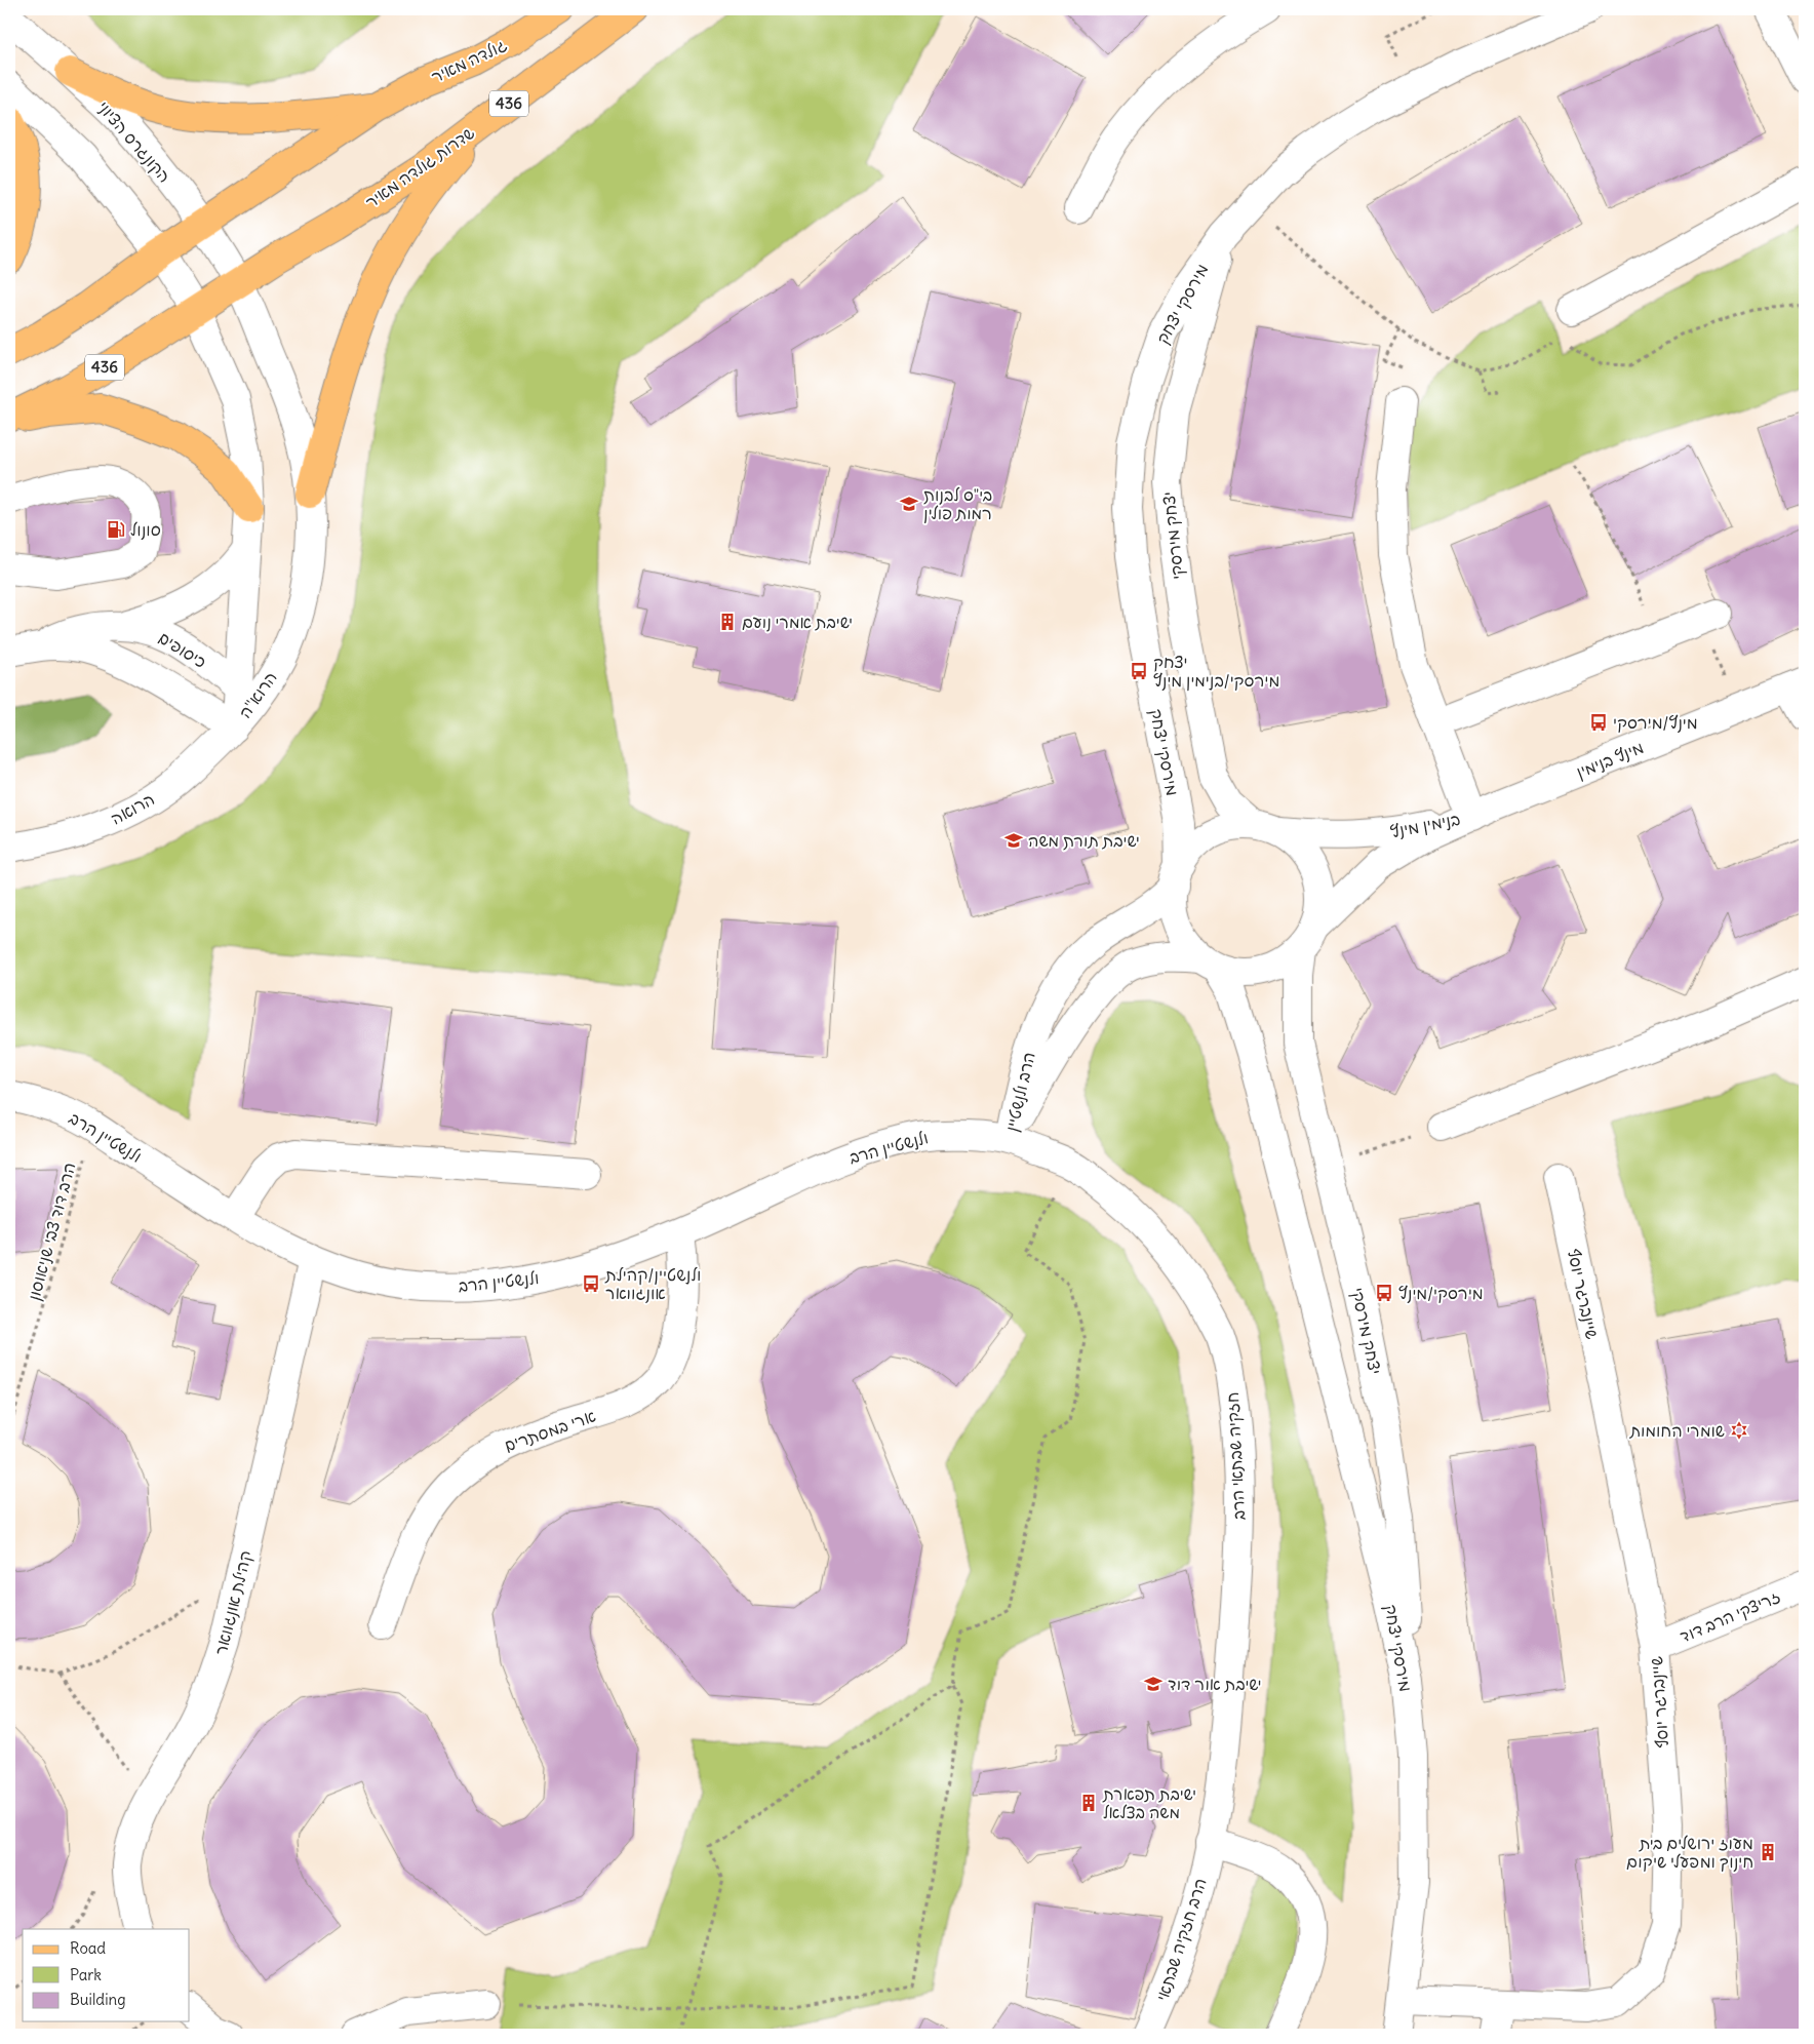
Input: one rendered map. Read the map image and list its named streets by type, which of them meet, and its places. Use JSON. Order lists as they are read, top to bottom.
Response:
{
  "streets": {
    "main road": ["גולדה מאיר", "436", "שדרות גולדה מאיר"],
    "street": [
      "הקונגרס הציוני",
      "מירסקי יצחק",
      "יצחק מירסקי",
      "כיסופים",
      "הרוא''ה",
      "מינץ בנימין",
      "הרואה",
      "בנימין מינץ",
      "הרב ולנשטיין",
      "ולנשטיין הרב",
      "שיינברגר יוסף",
      "ארי במסתרים",
      "חזקיה שבתאי הרב",
      "קהילת אונגוואר",
      "זריצקי הרב דוד",
      "הרב חזקיה שבתאי"
    ],
    "path": ["הרב דוד צבי שניאוסון"]
  },
  "crossings": [
    ["436", "שדרות גולדה מאיר"],
    ["436", "הרוא''ה"],
    ["הקונגרס הציוני", "שדרות גולדה מאיר"],
    ["הקונגרס הציוני", "הרוא''ה"],
    ["שדרות גולדה מאיר", "הרוא''ה"],
    ["מירסקי יצחק", "יצחק מירסקי"],
    ["מירסקי יצחק", "בנימין מינץ"],
    ["מירסקי יצחק", "הרב ולנשטיין"],
    ["מירסקי יצחק", "שיינברגר יוסף"],
    ["יצחק מירסקי", "בנימין מינץ"],
    ["יצחק מירסקי", "הרב ולנשטיין"],
    ["כיסופים", "הרוא''ה"],
    ["כיסופים", "הרואה"],
    ["הרוא''ה", "הרואה"],
    ["מינץ בנימין", "בנימין מינץ"],
    ["בנימין מינץ", "הרב ולנשטיין"],
    ["הרב ולנשטיין", "ולנשטיין הרב"],
    ["הרב ולנשטיין", "חזקיה שבתאי הרב"],
    ["ולנשטיין הרב", "הרב דוד צבי שניאוסון"],
    ["ולנשטיין הרב", "ארי במסתרים"],
    ["ולנשטיין הרב", "חזקיה שבתאי הרב"],
    ["ולנשטיין הרב", "קהילת אונגוואר"],
    ["שיינברגר יוסף", "זריצקי הרב דוד"],
    ["חזקיה שבתאי הרב", "הרב חזקיה שבתאי"]
  ],
  "places": {
    "school or university": ["בי\"ס לבנות רמות פולין", "ישיבת תורת משה", "ישיבת אור דוד"],
    "fuel station": ["סונול"],
    "building": ["ישיבת אמרי נועם", "ישיבת תפארת משה בצלאל", "מעוז ירושלים בית חינוך ומפעלי שיקום"],
    "bus stop": [
      "יצחק מירסקי/בנימין מינץ",
      "מינץ/מירסקי",
      "ולנשטיין/קהילת אונגוואר",
      "מירסקי/מינץ"
    ],
    "synagogue": ["שומרי החומות"]
  },
  "legend": ["Road", "Park", "Building"]
}
